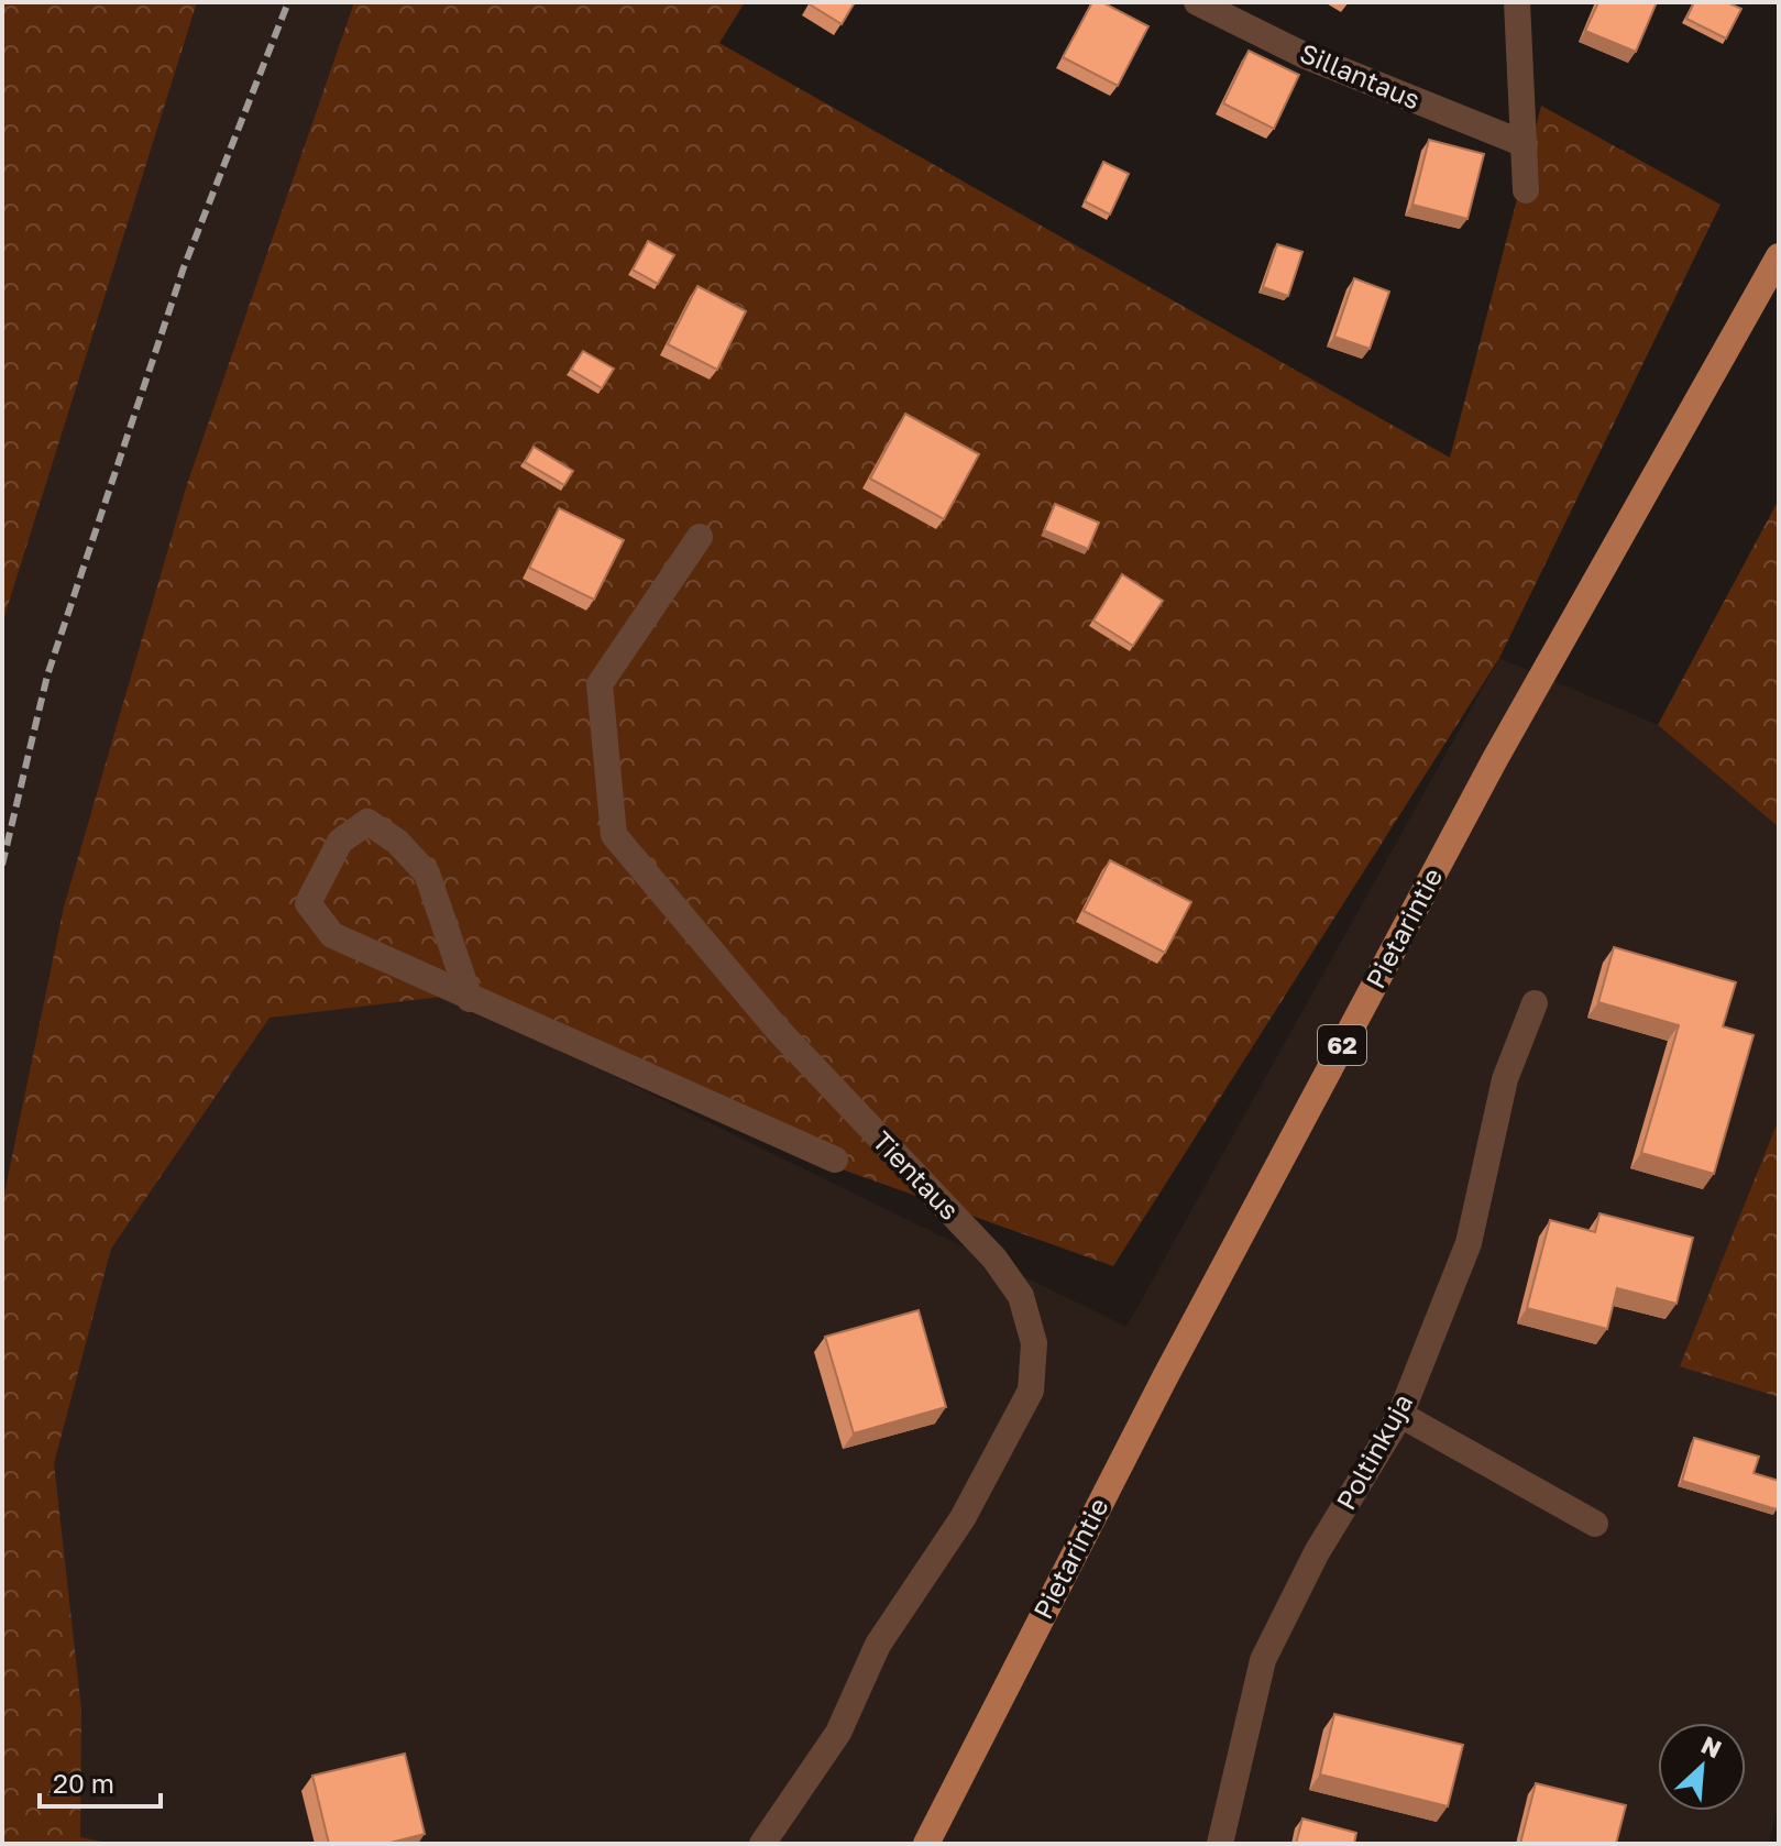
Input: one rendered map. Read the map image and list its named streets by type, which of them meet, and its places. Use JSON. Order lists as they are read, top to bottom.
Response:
{
  "streets": {
    "main road": ["Pietarintie", "62"],
    "street": ["Sillantaus", "Tientaus", "Poltinkuja"]
  },
  "scale_bar": "20 m",
  "north": "top right"
}
